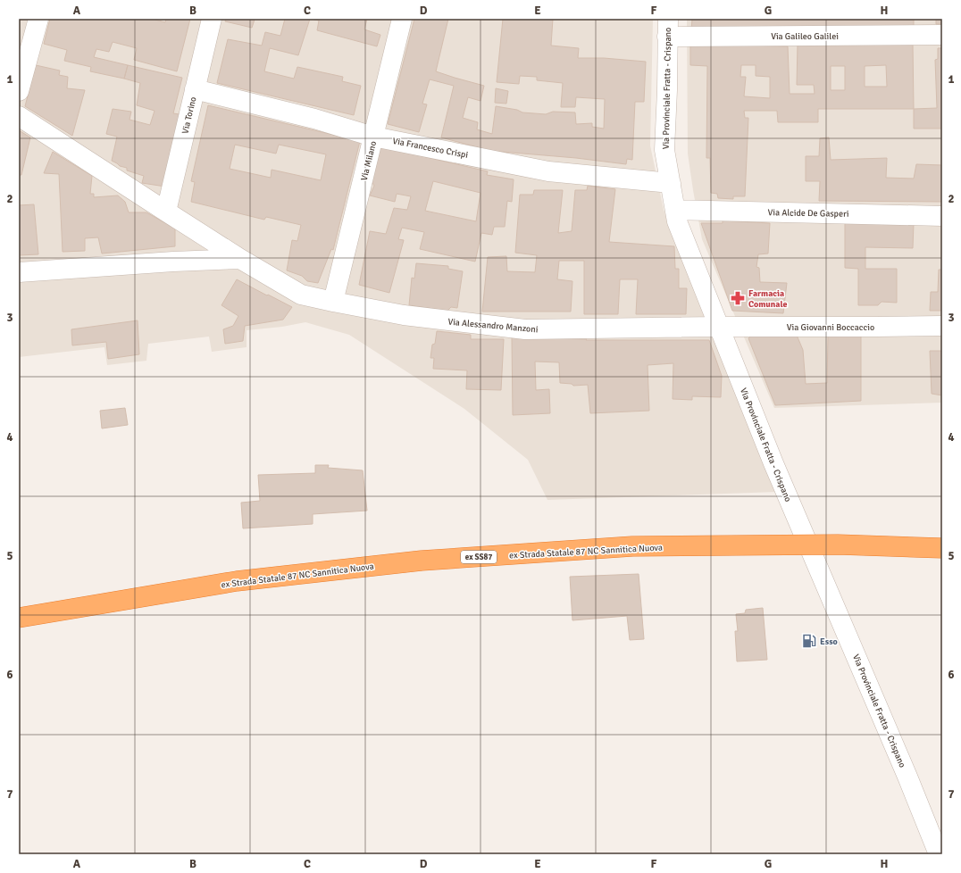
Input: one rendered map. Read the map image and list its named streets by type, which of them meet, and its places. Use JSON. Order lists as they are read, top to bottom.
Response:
{
  "streets": {
    "highway": ["ex Strada Statale 87 NC Sannitica Nuova", "ex SS87"],
    "street": [
      "Via Galileo Galilei",
      "Via Provinciale Fratta - Crispano",
      "Via Torino",
      "Via Francesco Crispi",
      "Via Milano",
      "Via Alcide De Gasperi",
      "Via Alessandro Manzoni",
      "Via Giovanni Boccaccio"
    ]
  },
  "crossings": [
    ["Via Galileo Galilei", "Via Provinciale Fratta - Crispano"],
    ["Via Provinciale Fratta - Crispano", "Via Francesco Crispi"],
    ["Via Provinciale Fratta - Crispano", "Via Alcide De Gasperi"],
    ["Via Provinciale Fratta - Crispano", "Via Alessandro Manzoni"],
    ["Via Provinciale Fratta - Crispano", "Via Giovanni Boccaccio"],
    ["Via Torino", "Via Francesco Crispi"],
    ["Via Torino", "Via Alessandro Manzoni"],
    ["Via Francesco Crispi", "Via Milano"],
    ["Via Milano", "Via Alessandro Manzoni"],
    ["Via Alessandro Manzoni", "Via Giovanni Boccaccio"]
  ],
  "places": {
    "pharmacy": ["Farmacia Comunale"],
    "fuel station": ["Esso"]
  },
  "grid": {
    "columns": [
      "A",
      "B",
      "C",
      "D",
      "E",
      "F",
      "G",
      "H"
    ],
    "rows": [
      "1",
      "2",
      "3",
      "4",
      "5",
      "6",
      "7"
    ]
  }
}
